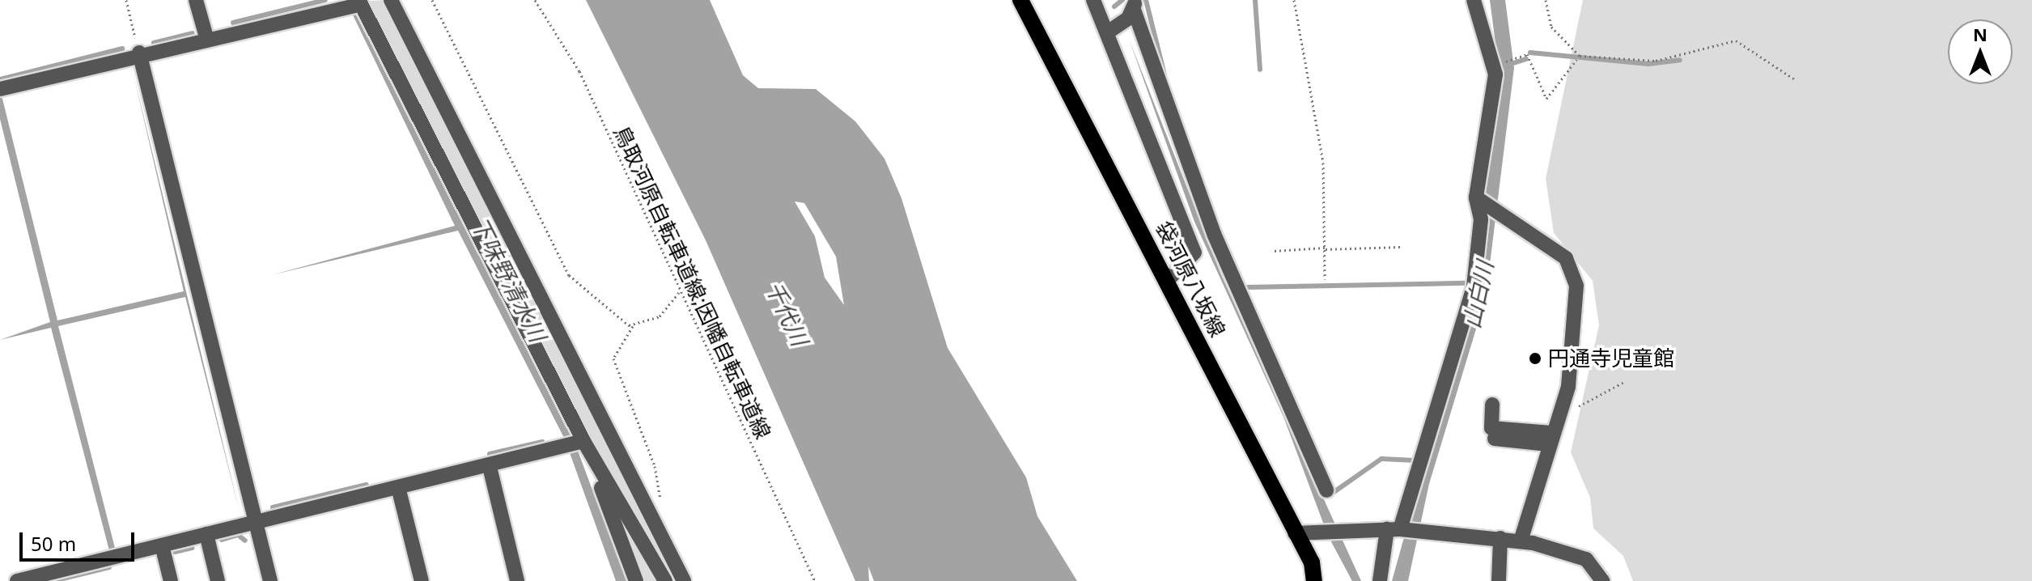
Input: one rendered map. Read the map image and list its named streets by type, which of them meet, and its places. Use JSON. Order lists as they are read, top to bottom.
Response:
{
  "streets": {
    "main road": ["袋河原八坂線"],
    "path": ["鳥取河原自転車道線;因幡自転車道線"]
  },
  "water": ["下味野清水川", "山白川", "千代川"],
  "places": ["円通寺児童館"],
  "scale_bar": "50 m",
  "north": "top"
}
